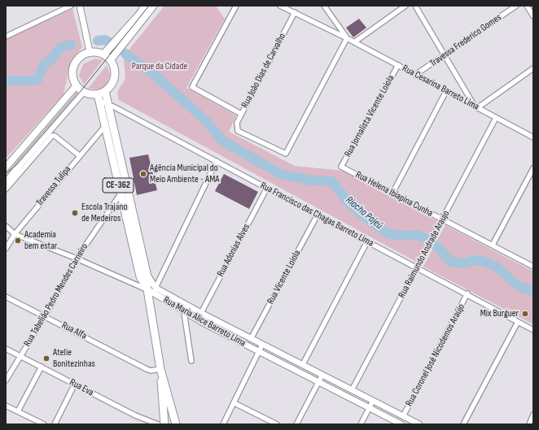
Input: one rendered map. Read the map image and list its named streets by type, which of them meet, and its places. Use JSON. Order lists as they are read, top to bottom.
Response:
{
  "streets": {
    "main road": ["CE-362"],
    "street": [
      "Travessa Frederico Gomes",
      "Rua João Dias de Carvalho",
      "Rua Cesarina Barreto Lima",
      "Rua Jornalista Vicente Loiola",
      "Travessa Tulipa",
      "Rua Helena Ibiapina Cunha",
      "Rua Francisco das Chagas Barreto Lima",
      "Rua Adonias Alves",
      "Rua Raimundo Andrade Araujo",
      "Rua Vicente Loiola",
      "Rua Tabelião Pedro Mendes Carneiro",
      "Rua Maria Alice Barreto Lima",
      "Rua Alfa",
      "Rua Coronel José Nicodemos Araújo",
      "Rua Eva"
    ]
  },
  "crossings": [
    ["Travessa Frederico Gomes", "Rua Cesarina Barreto Lima"],
    ["Rua João Dias de Carvalho", "Rua Cesarina Barreto Lima"],
    ["Rua Cesarina Barreto Lima", "Rua Jornalista Vicente Loiola"],
    ["Rua Cesarina Barreto Lima", "Rua Raimundo Andrade Araujo"],
    ["Rua Jornalista Vicente Loiola", "Rua Helena Ibiapina Cunha"],
    ["CE-362", "Travessa Tulipa"],
    ["CE-362", "Rua Francisco das Chagas Barreto Lima"],
    ["CE-362", "Rua Tabelião Pedro Mendes Carneiro"],
    ["CE-362", "Rua Maria Alice Barreto Lima"],
    ["CE-362", "Rua Alfa"],
    ["Travessa Tulipa", "Rua Maria Alice Barreto Lima"],
    ["Rua Helena Ibiapina Cunha", "Rua Raimundo Andrade Araujo"],
    ["Rua Francisco das Chagas Barreto Lima", "Rua Adonias Alves"],
    ["Rua Francisco das Chagas Barreto Lima", "Rua Raimundo Andrade Araujo"],
    ["Rua Francisco das Chagas Barreto Lima", "Rua Vicente Loiola"],
    ["Rua Francisco das Chagas Barreto Lima", "Rua Coronel José Nicodemos Araújo"],
    ["Rua Adonias Alves", "Rua Maria Alice Barreto Lima"],
    ["Rua Raimundo Andrade Araujo", "Rua Maria Alice Barreto Lima"],
    ["Rua Vicente Loiola", "Rua Maria Alice Barreto Lima"],
    ["Rua Tabelião Pedro Mendes Carneiro", "Rua Maria Alice Barreto Lima"],
    ["Rua Tabelião Pedro Mendes Carneiro", "Rua Alfa"],
    ["Rua Tabelião Pedro Mendes Carneiro", "Rua Eva"],
    ["Rua Maria Alice Barreto Lima", "Rua Coronel José Nicodemos Araújo"]
  ],
  "water": ["Riacho Pajeú"],
  "parks": ["Parque da Cidade"],
  "places": [
    "Agência Municipal do Meio Ambiente - AMA",
    "Escola Trajano de Medeiros",
    "Academia bem estar",
    "Mix Burguer",
    "Atelie Bonitezinhas"
  ]
}
